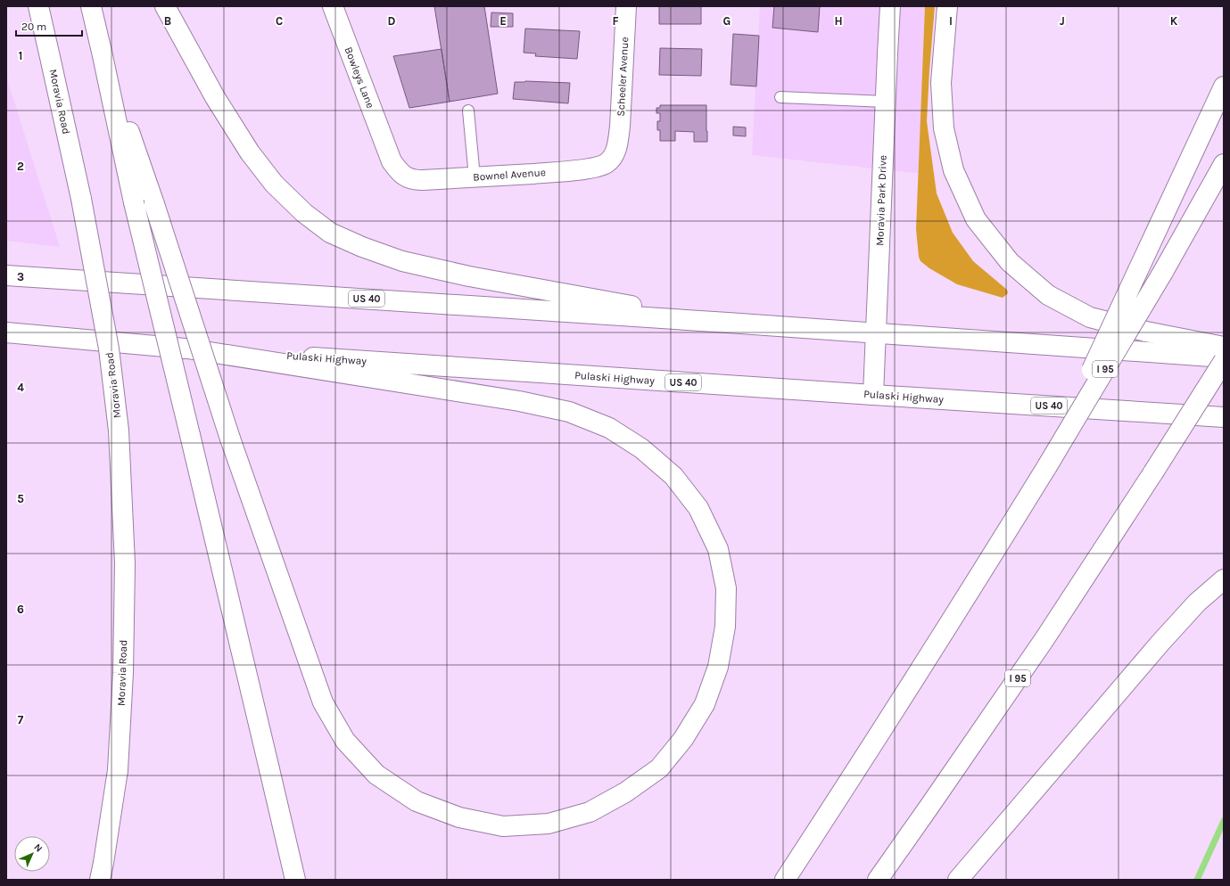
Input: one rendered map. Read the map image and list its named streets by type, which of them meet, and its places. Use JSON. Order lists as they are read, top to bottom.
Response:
{
  "streets": {
    "main road": [
      "Scheeler Avenue",
      "Bowleys Lane",
      "Moravia Road",
      "Bownel Avenue",
      "Moravia Park Drive",
      "US 40",
      "Pulaski Highway",
      "I 95"
    ]
  },
  "crossings": [
    ["Scheeler Avenue", "Bownel Avenue"],
    ["Bowleys Lane", "Bownel Avenue"],
    ["Moravia Park Drive", "US 40"],
    ["Moravia Park Drive", "Pulaski Highway"]
  ],
  "scale_bar": "20 m",
  "north": "top right",
  "grid": {
    "columns": [
      "B",
      "C",
      "D",
      "E",
      "F",
      "G",
      "H",
      "I",
      "J",
      "K"
    ],
    "rows": [
      "1",
      "2",
      "3",
      "4",
      "5",
      "6",
      "7"
    ]
  }
}
